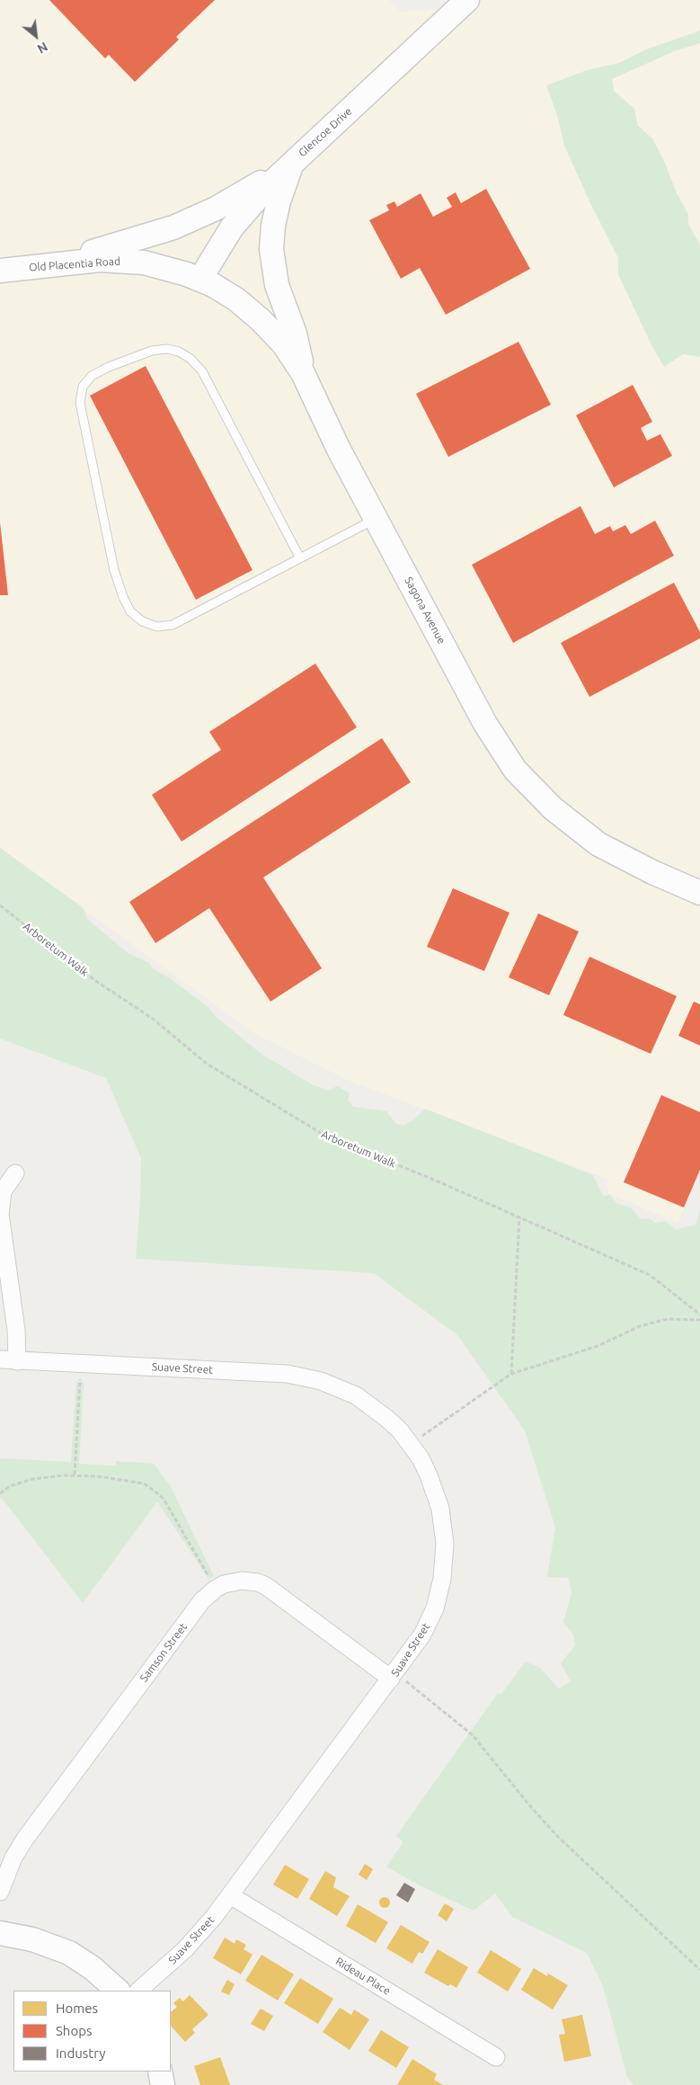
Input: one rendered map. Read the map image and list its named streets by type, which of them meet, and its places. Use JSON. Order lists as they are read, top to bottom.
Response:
{
  "streets": {
    "main road": ["Glencoe Drive", "Old Placentia Road", "Sagona Avenue"],
    "street": ["Suave Street", "Samson Street", "Rideau Place"],
    "path": ["Arboretum Walk"]
  },
  "crossings": [
    ["Glencoe Drive", "Old Placentia Road"],
    ["Glencoe Drive", "Sagona Avenue"],
    ["Old Placentia Road", "Sagona Avenue"],
    ["Suave Street", "Samson Street"],
    ["Suave Street", "Rideau Place"]
  ],
  "legend": ["Homes", "Shops", "Industry"],
  "north": "bottom right"
}
